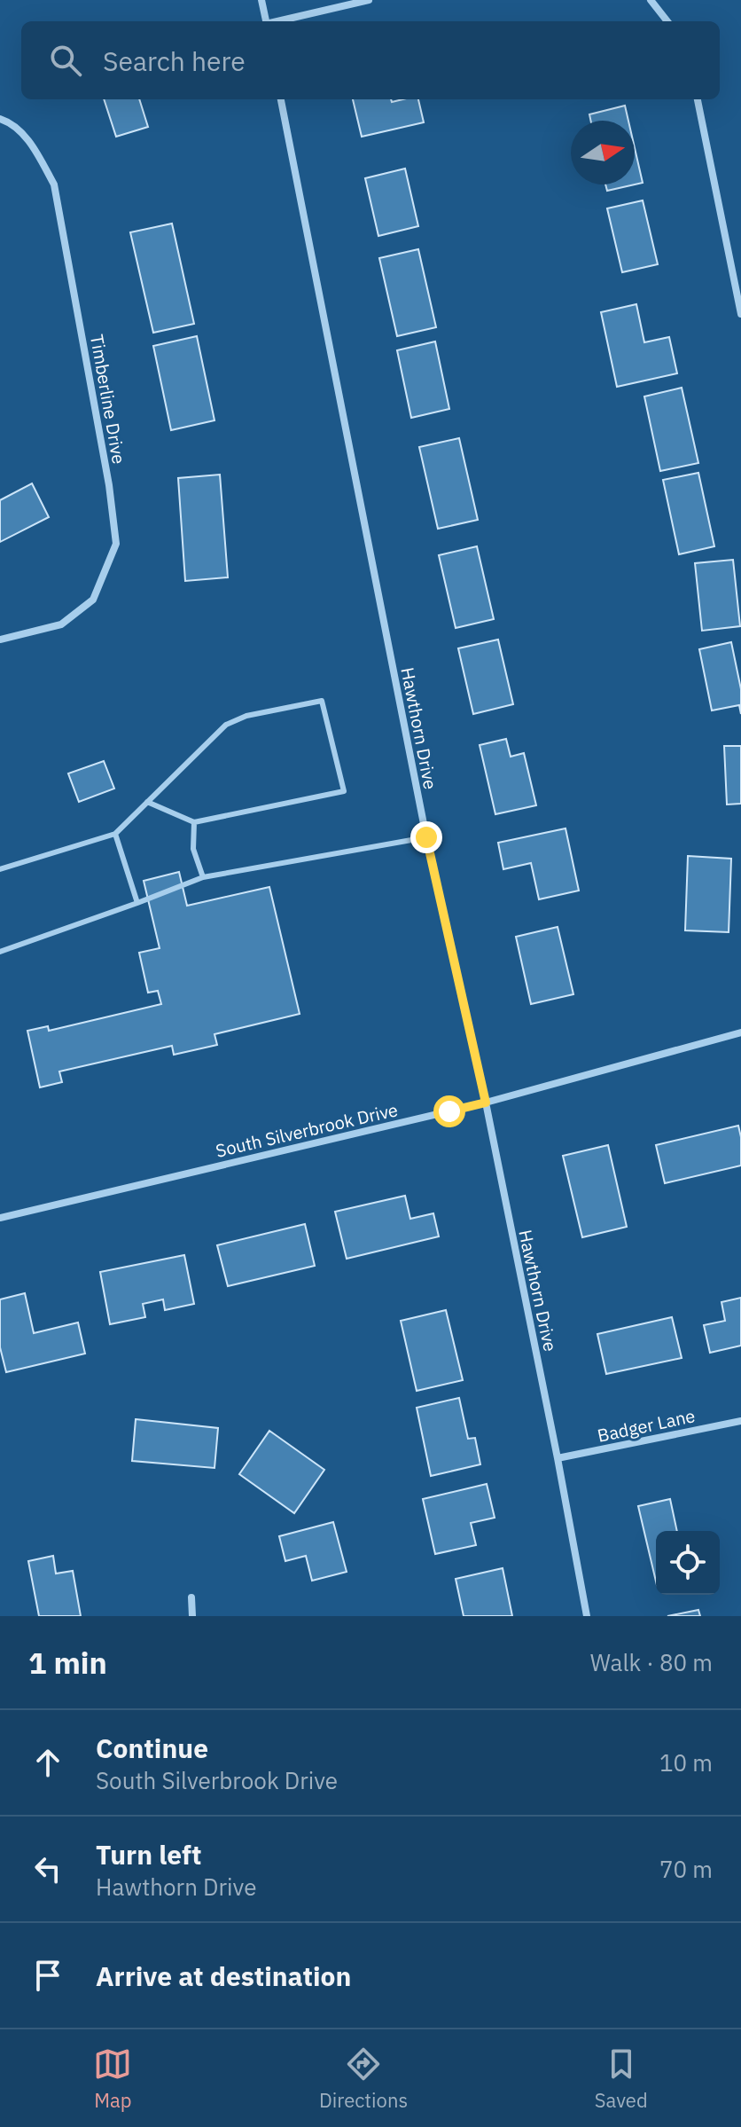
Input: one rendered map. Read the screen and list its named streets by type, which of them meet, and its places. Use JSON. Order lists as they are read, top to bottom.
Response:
{
  "streets": {
    "street": [
      "Timberline Drive",
      "Hawthorn Drive",
      "South Silverbrook Drive",
      "Badger Lane"
    ]
  },
  "crossings": [
    ["Hawthorn Drive", "South Silverbrook Drive"],
    ["Hawthorn Drive", "Badger Lane"]
  ],
  "north": "right",
  "page": {
    "search": "Search here",
    "heading": ["1 min", "Walk · 80 m"],
    "list": [
      ["Continue", "South Silverbrook Drive", "10 m"],
      ["Turn left", "Hawthorn Drive", "70 m"],
      "Arrive at destination"
    ],
    "nav": ["Map", "Directions", "Saved"]
  }
}
